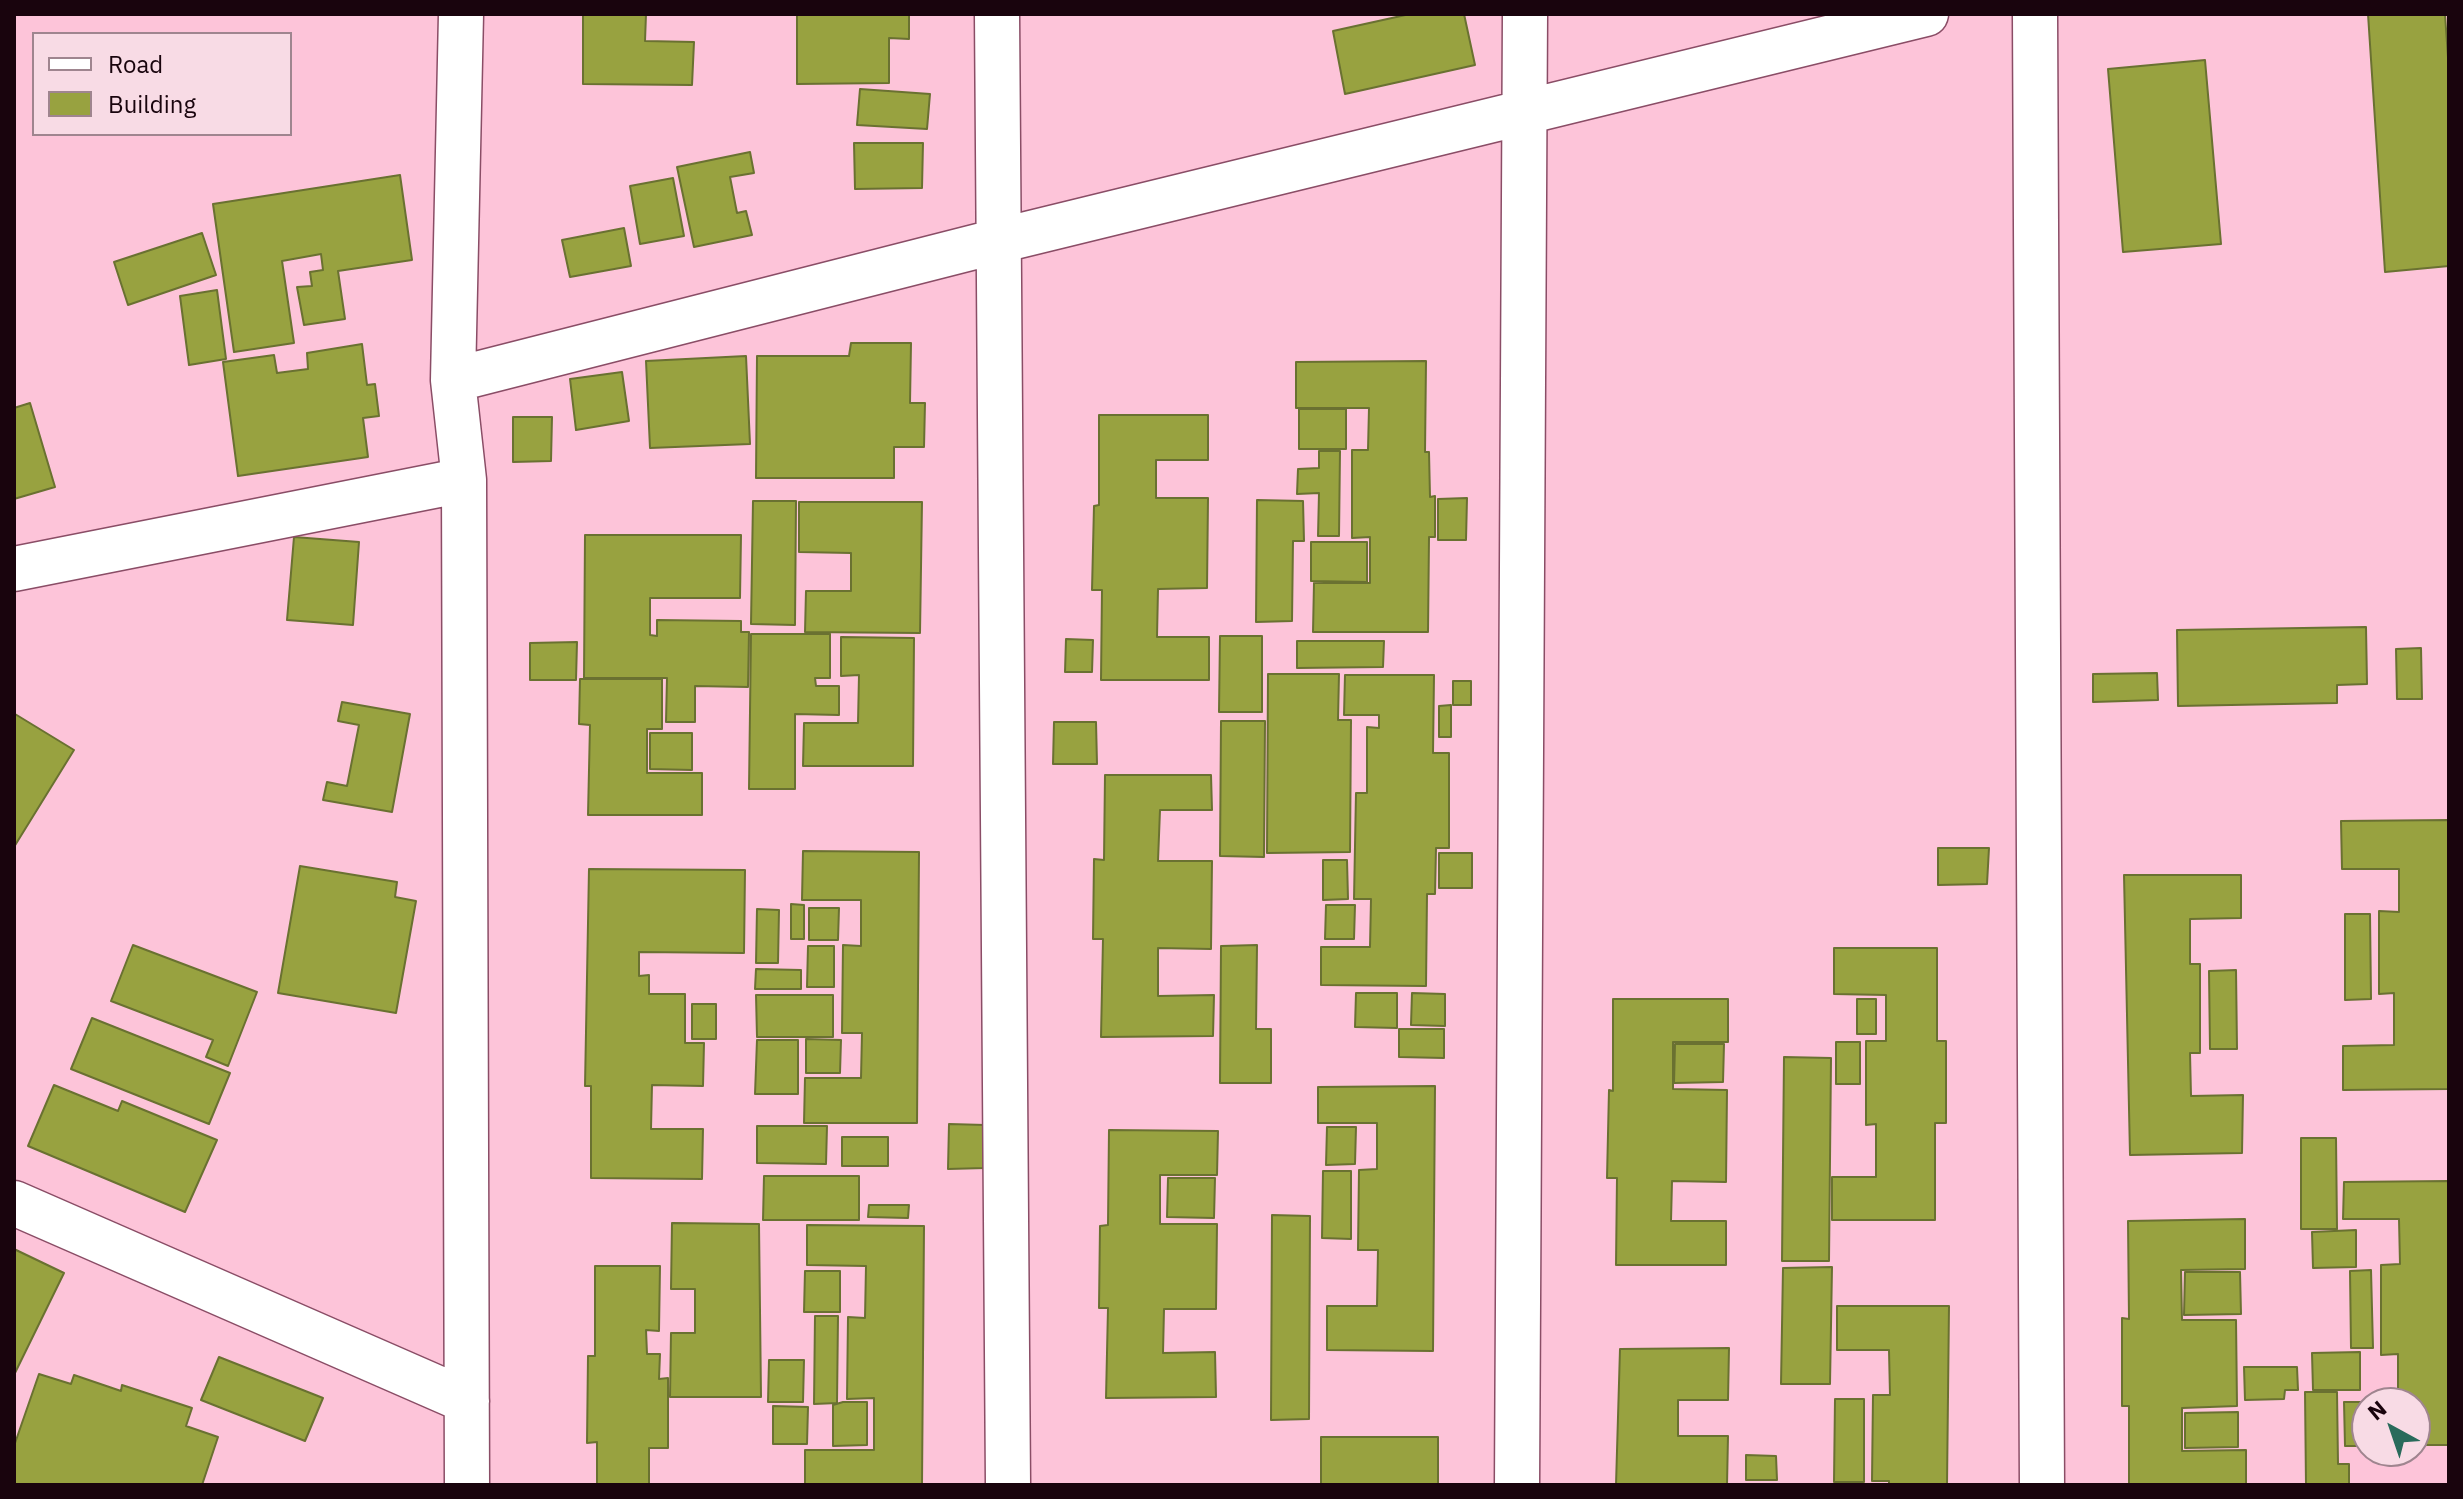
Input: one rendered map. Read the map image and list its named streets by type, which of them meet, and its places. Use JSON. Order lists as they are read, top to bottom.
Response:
{
  "legend": ["Road", "Building"],
  "north": "top left"
}
